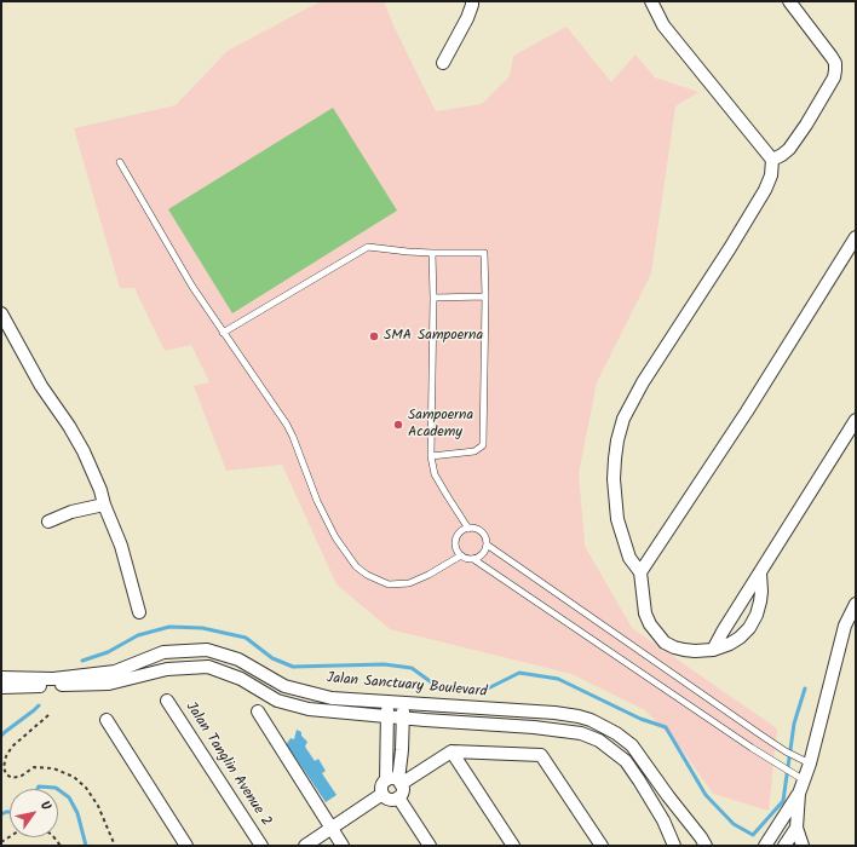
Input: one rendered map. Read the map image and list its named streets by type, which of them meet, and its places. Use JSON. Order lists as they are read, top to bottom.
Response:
{
  "streets": {
    "street": ["Jalan Sanctuary Boulevard", "Jalan Tanglin Avenue 2"]
  },
  "places": ["SMA Sampoerna", "Sampoerna Academy"],
  "north": "top right"
}
